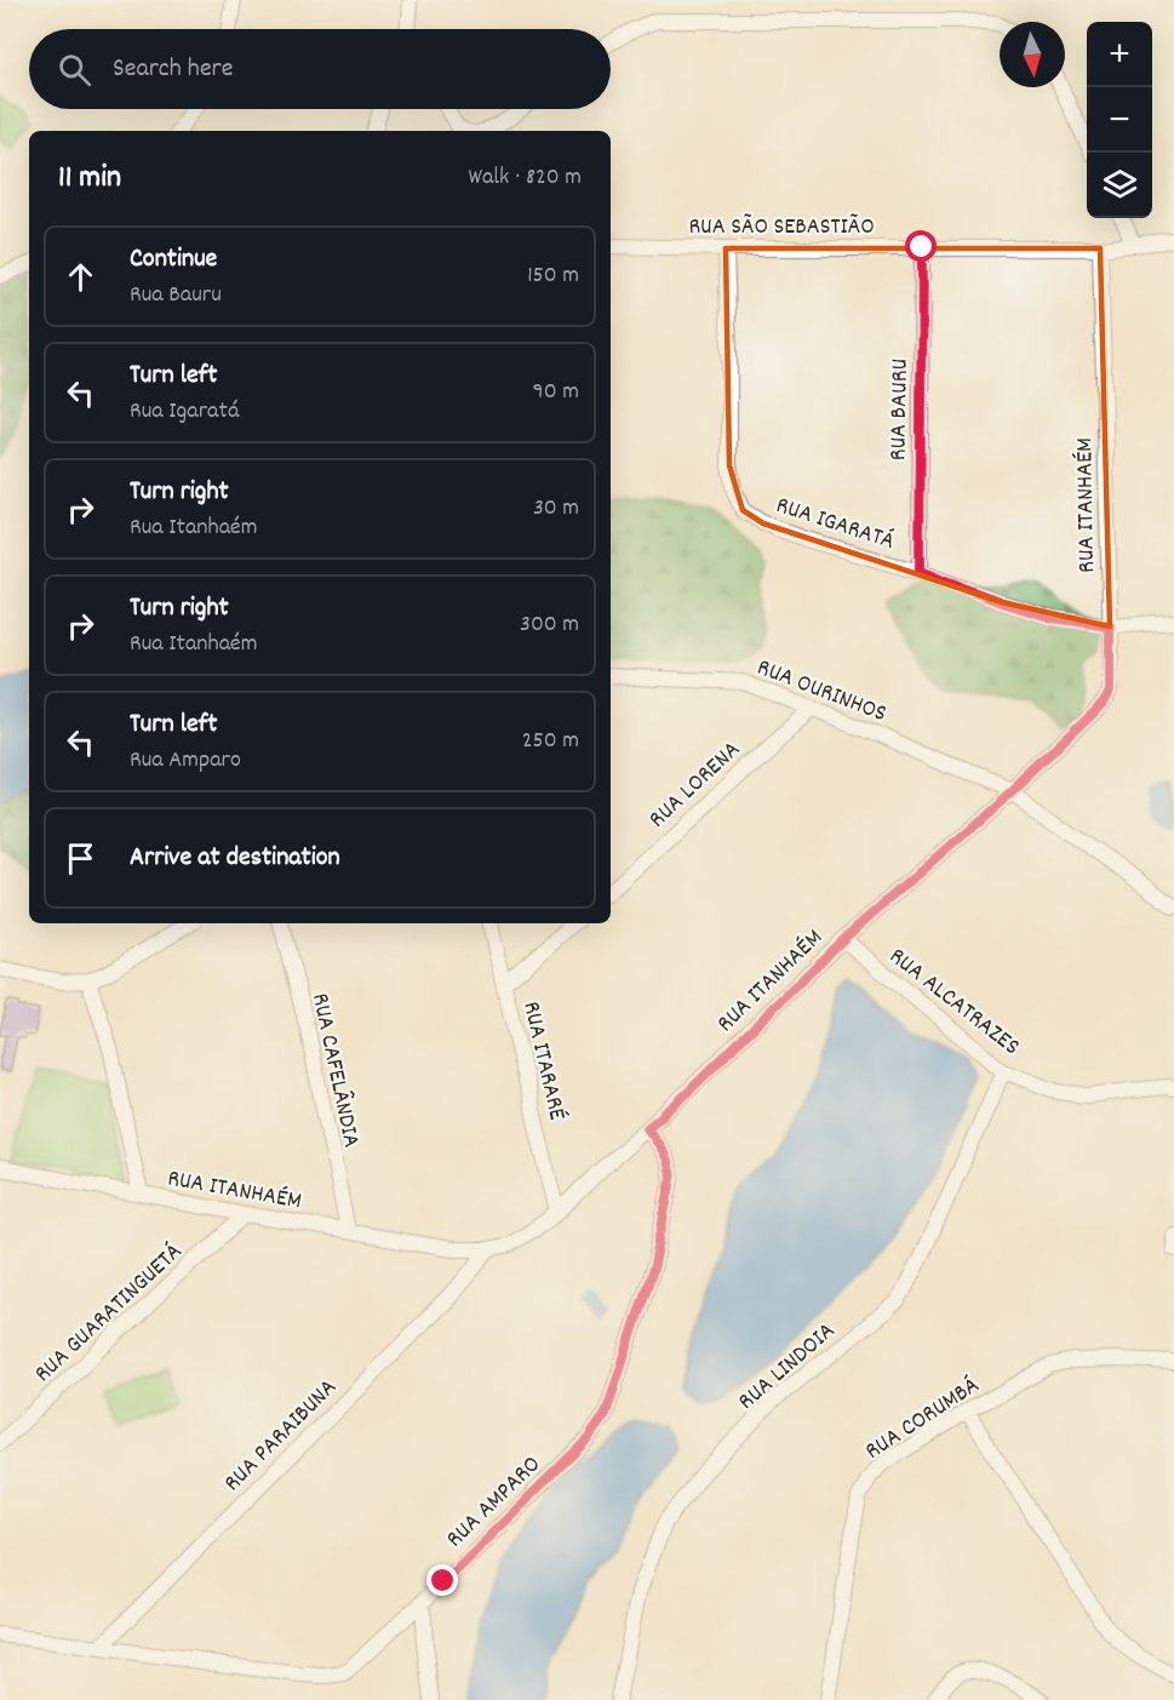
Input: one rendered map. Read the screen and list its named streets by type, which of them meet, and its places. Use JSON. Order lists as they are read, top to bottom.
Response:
{
  "streets": {
    "street": [
      "RUA SÃO SEBASTIÃO",
      "RUA BAURU",
      "RUA ITANHAÉM",
      "RUA IGARATÁ",
      "RUA OURINHOS",
      "RUA LORENA",
      "RUA ALCATRAZES",
      "RUA ITARARÉ",
      "RUA CAFELÂNDIA",
      "RUA GUARATINGUETÁ",
      "RUA LINDOIA",
      "RUA CORUMBÁ",
      "RUA PARAIBUNA",
      "RUA AMPARO"
    ]
  },
  "crossings": [
    ["RUA SÃO SEBASTIÃO", "RUA BAURU"],
    ["RUA SÃO SEBASTIÃO", "RUA ITANHAÉM"],
    ["RUA SÃO SEBASTIÃO", "RUA IGARATÁ"],
    ["RUA BAURU", "RUA IGARATÁ"],
    ["RUA ITANHAÉM", "RUA IGARATÁ"],
    ["RUA ITANHAÉM", "RUA OURINHOS"],
    ["RUA ITANHAÉM", "RUA ALCATRAZES"],
    ["RUA ITANHAÉM", "RUA ITARARÉ"],
    ["RUA ITANHAÉM", "RUA CAFELÂNDIA"],
    ["RUA ITANHAÉM", "RUA GUARATINGUETÁ"],
    ["RUA ITANHAÉM", "RUA PARAIBUNA"],
    ["RUA ITANHAÉM", "RUA AMPARO"],
    ["RUA OURINHOS", "RUA LORENA"],
    ["RUA ALCATRAZES", "RUA LINDOIA"],
    ["RUA PARAIBUNA", "RUA AMPARO"]
  ],
  "north": "bottom",
  "page": {
    "map_buttons": ["+", "−"],
    "search": "Search here",
    "heading": ["11 min", "Walk · 820 m"],
    "list": [
      ["Continue", "Rua Bauru", "150 m"],
      ["Turn left", "Rua Igaratá", "90 m"],
      ["Turn right", "Rua Itanhaém", "30 m"],
      ["Turn right", "Rua Itanhaém", "300 m"],
      ["Turn left", "Rua Amparo", "250 m"],
      "Arrive at destination"
    ]
  }
}
